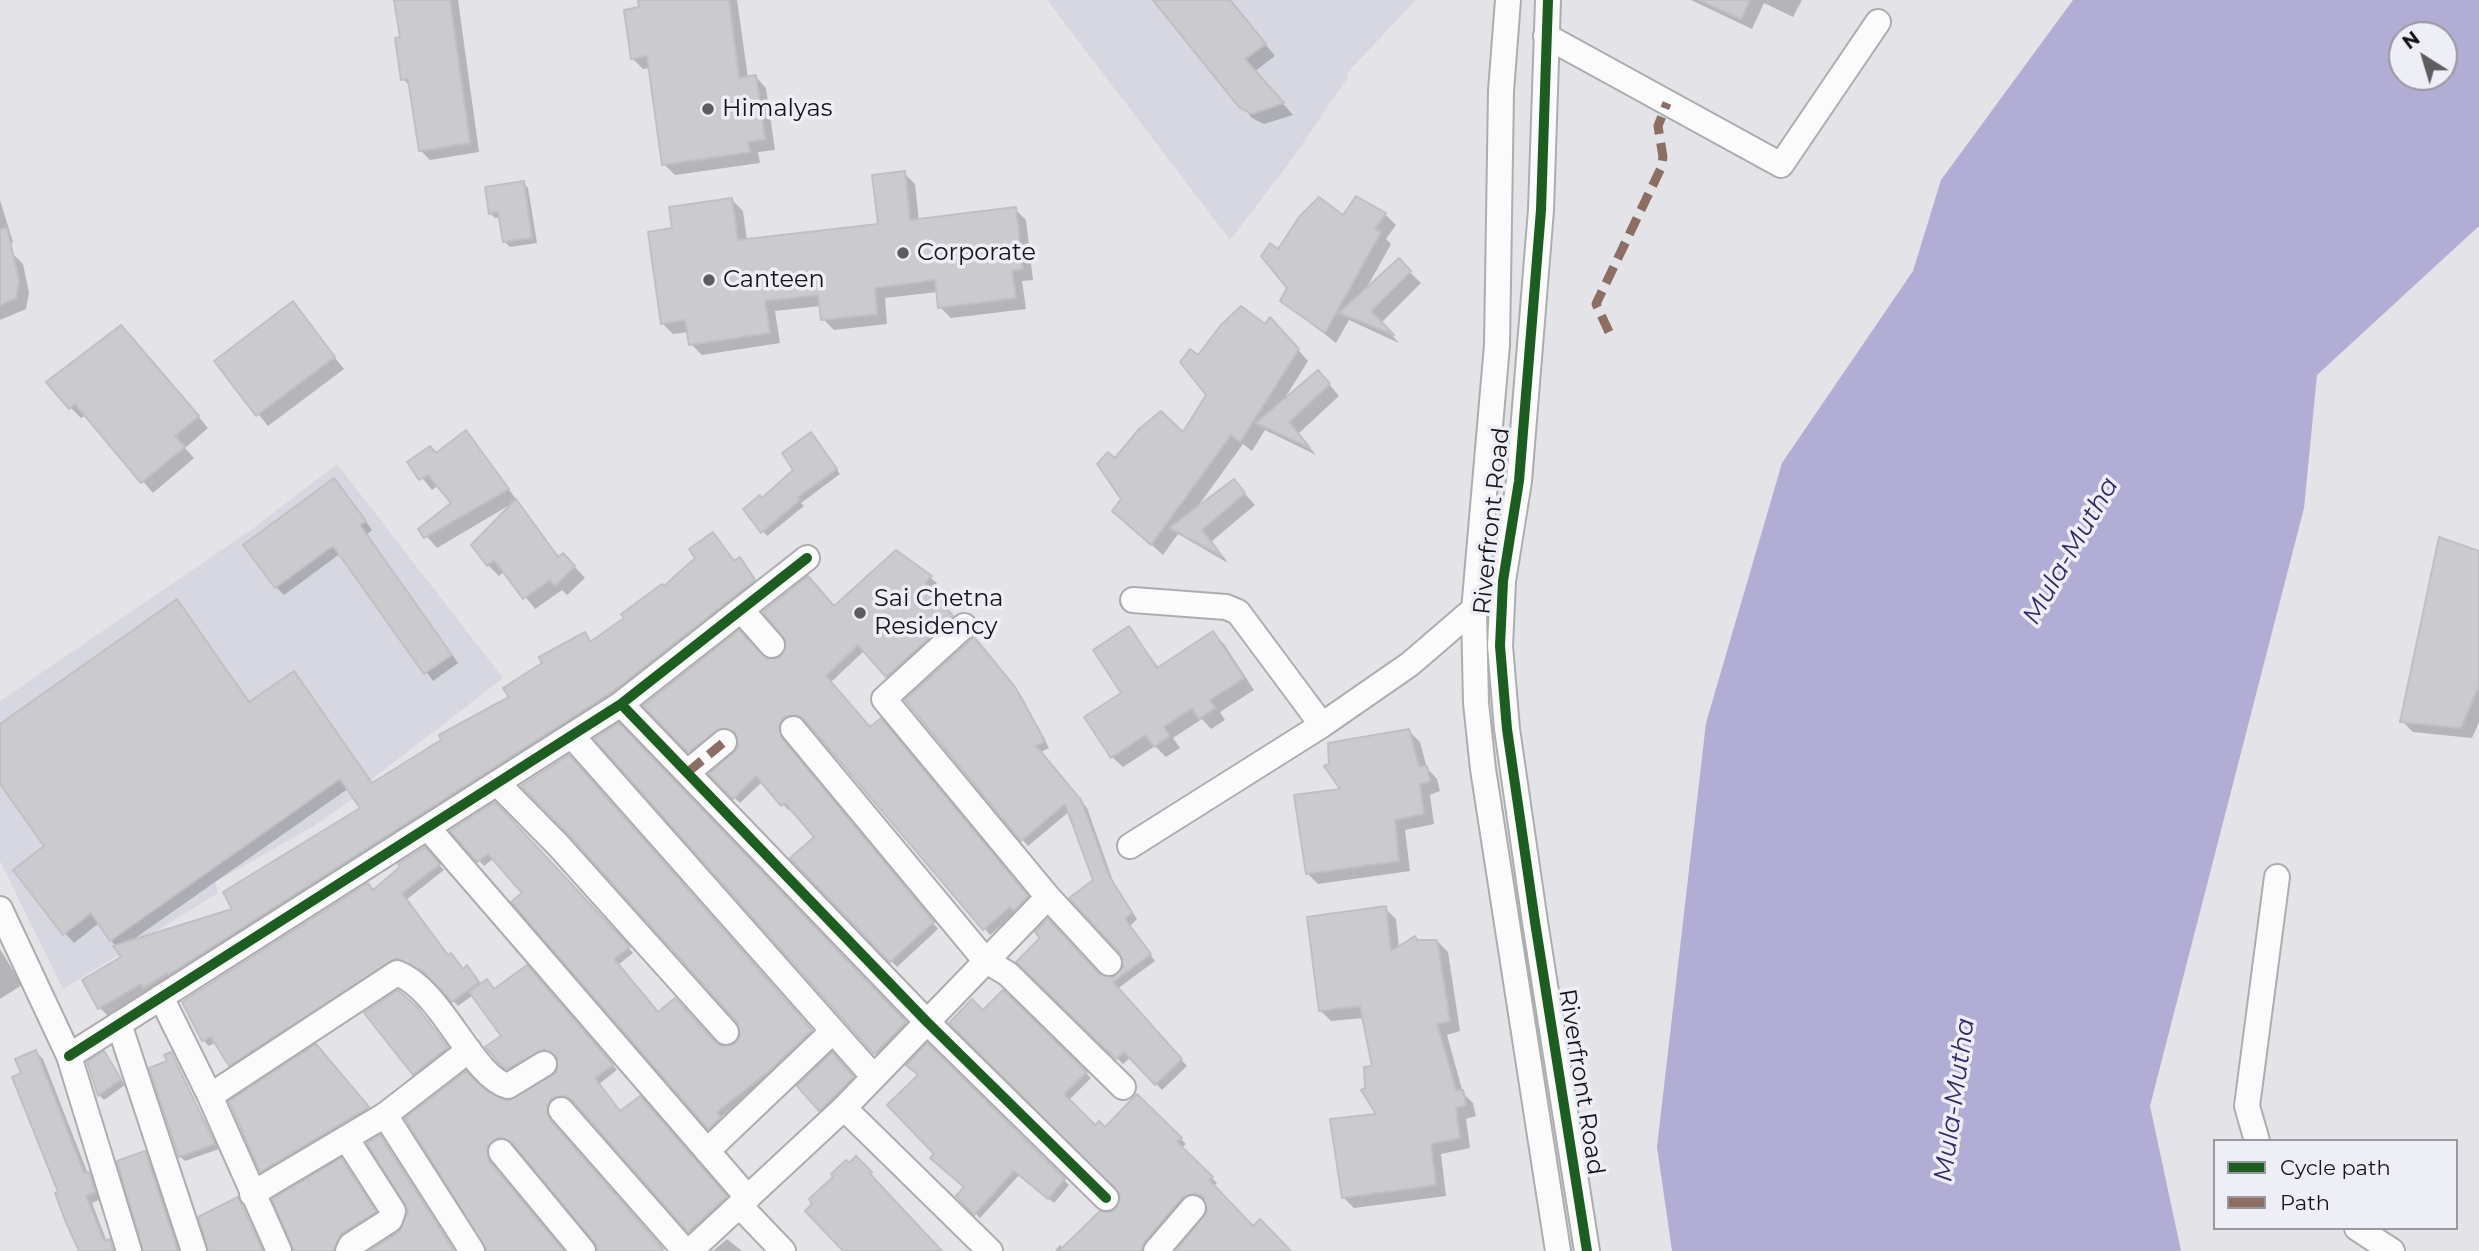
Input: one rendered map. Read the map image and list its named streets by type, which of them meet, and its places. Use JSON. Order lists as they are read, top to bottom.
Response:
{
  "streets": {
    "street": ["Riverfront Road"]
  },
  "water": ["Mula-Mutha"],
  "places": [
    "Himalyas",
    "Corporate",
    "Canteen",
    "Sai Chetna Residency"
  ],
  "legend": ["Cycle path", "Path"],
  "north": "top left"
}
